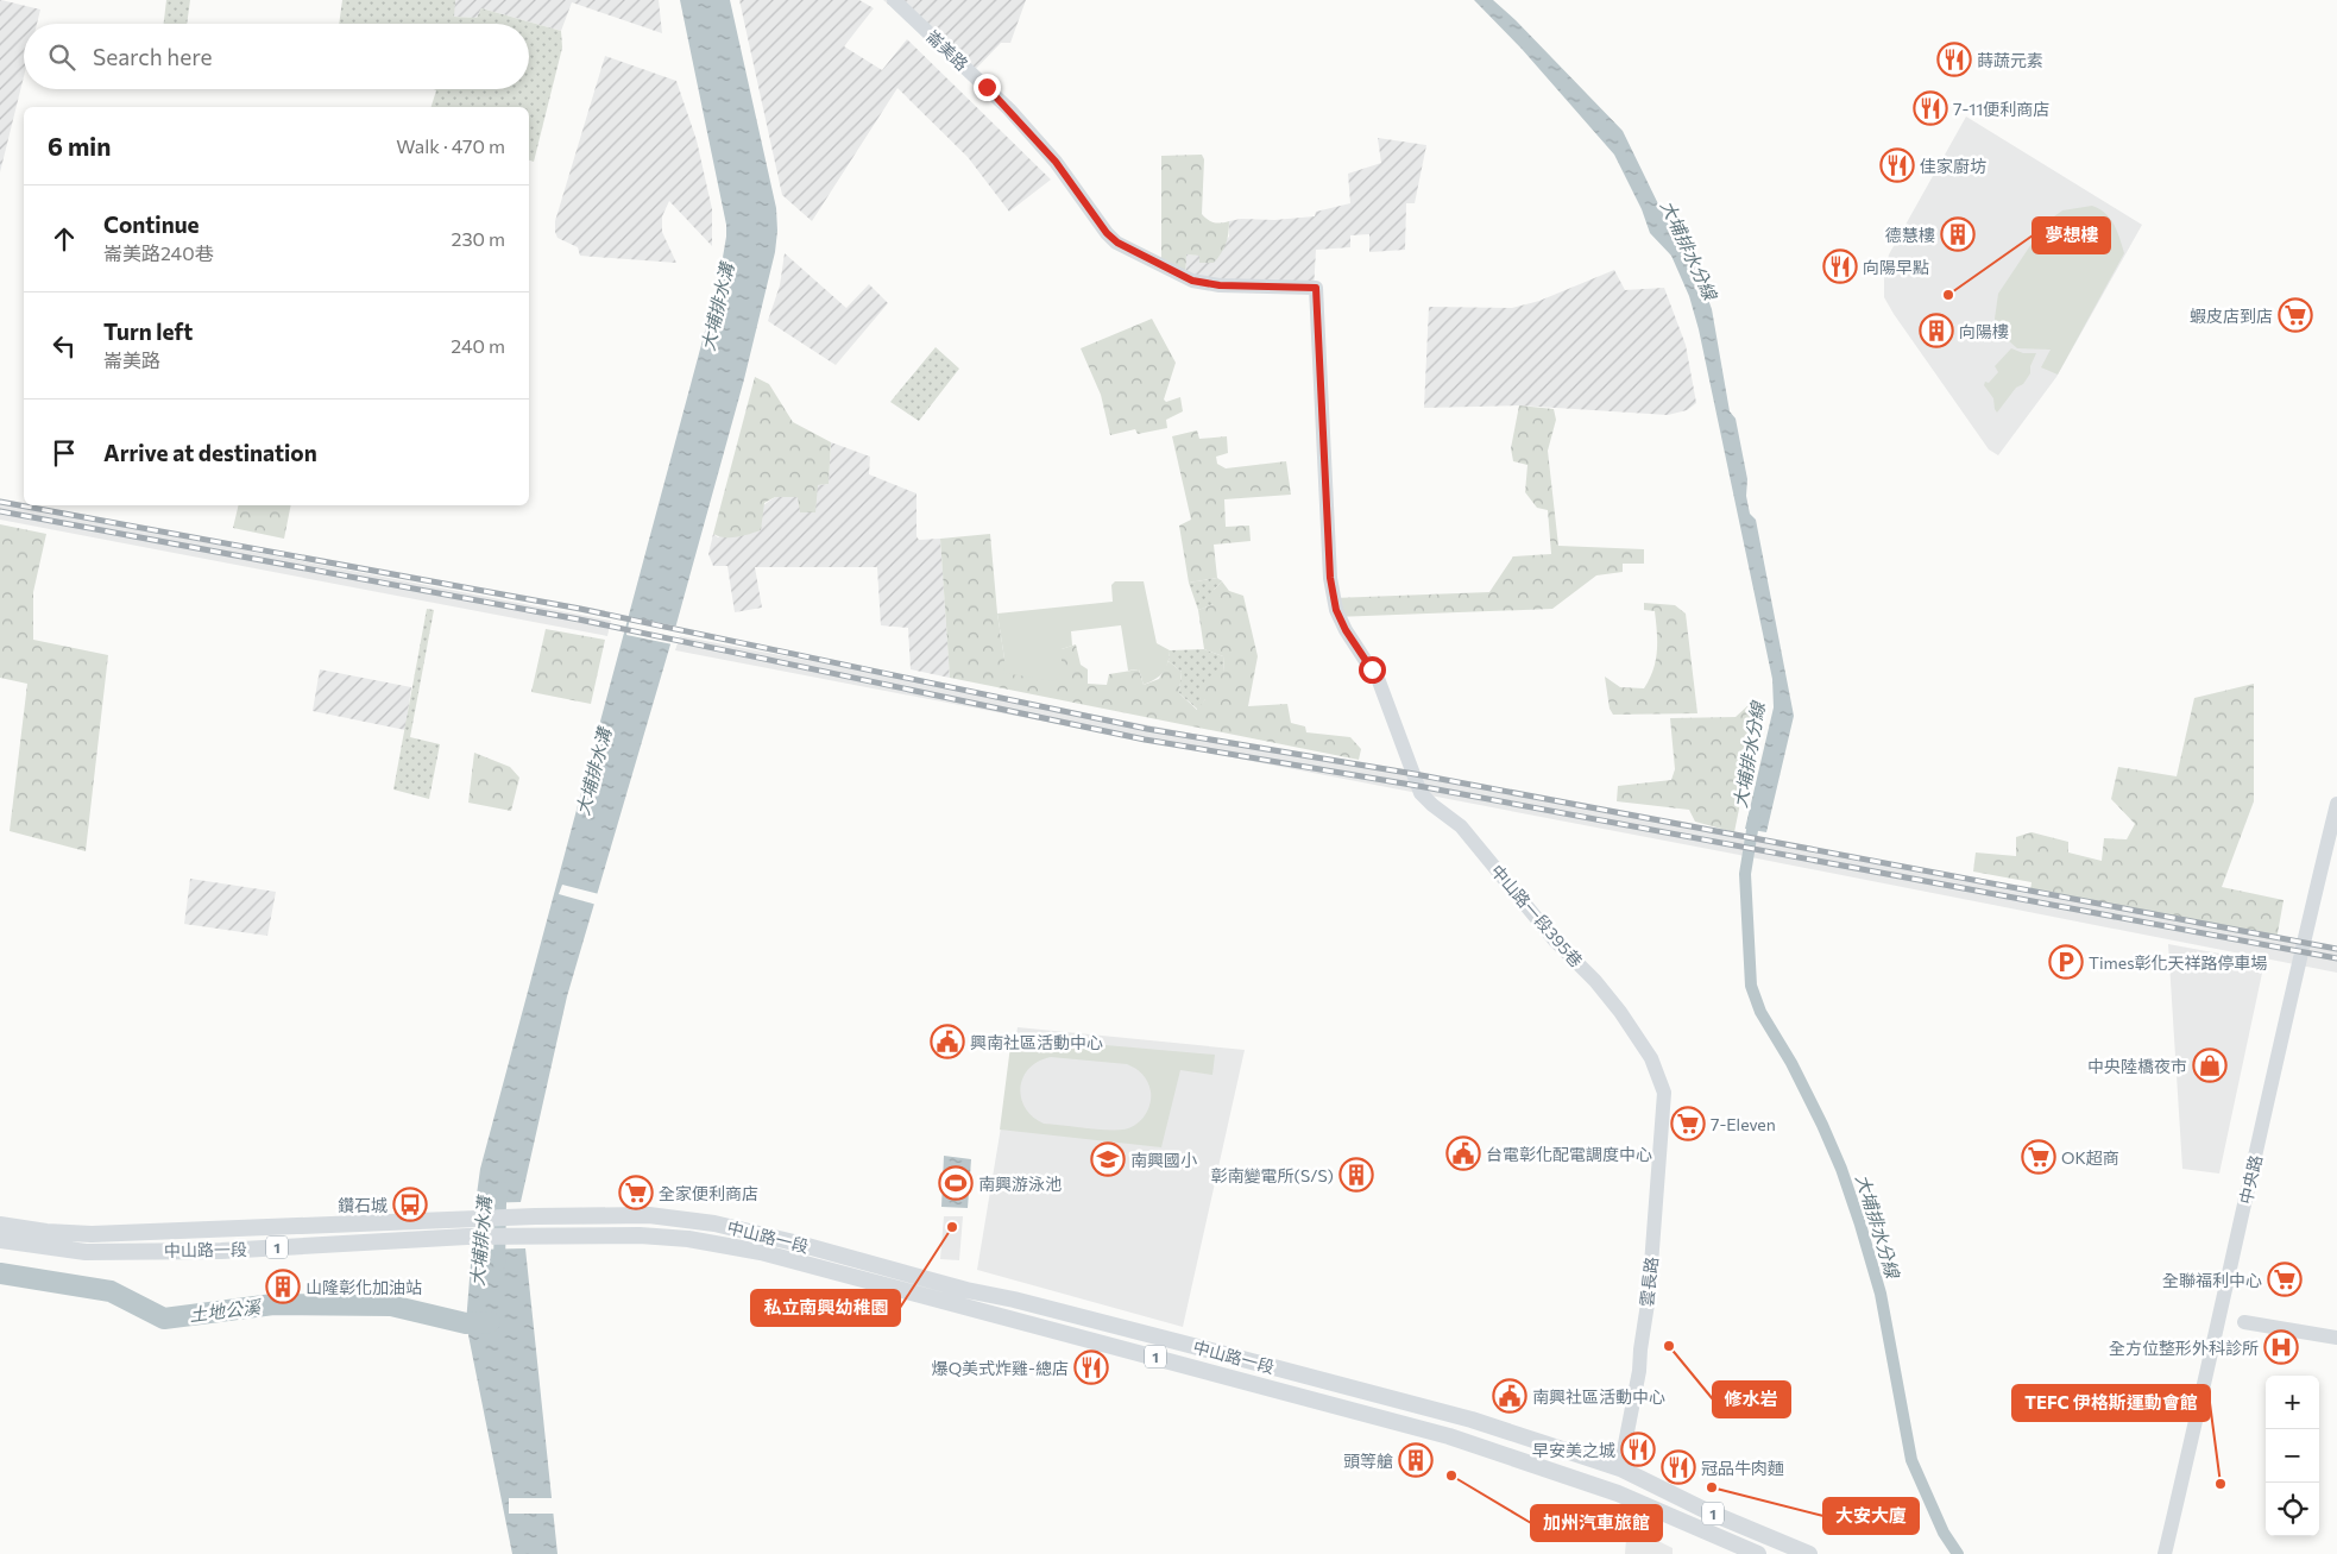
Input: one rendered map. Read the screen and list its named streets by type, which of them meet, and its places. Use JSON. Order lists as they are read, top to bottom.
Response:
{
  "streets": {
    "main road": ["中山路一段", "1"],
    "street": [
      "崙美路",
      "中山路一段395巷",
      "中央路",
      "雲長路"
    ]
  },
  "crossings": [
    ["崙美路", "中山路一段395巷"],
    ["中山路一段395巷", "雲長路"],
    ["中山路一段", "雲長路"]
  ],
  "water": ["大埔排水分線", "大埔排水溝", "土地公溪"],
  "places": {
    "restaurant": [
      "蒔蔬元素",
      "7-11便利商店",
      "佳家廚坊",
      "向陽早點",
      "爆Q美式炸雞-總店",
      "早安美之城",
      "冠品牛肉麵"
    ],
    "building": [
      "德慧樓",
      "向陽樓",
      "彰南變電所(S/S)",
      "山隆彰化加油站",
      "頭等艙"
    ],
    "other": [
      "夢想樓",
      "私立南興幼稚園",
      "修水岩",
      "加州汽車旅館",
      "TEFC 伊格斯運動會館",
      "大安大廈"
    ],
    "supermarket": [
      "蝦皮店到店",
      "7-Eleven",
      "OK超商",
      "全家便利商店",
      "全聯福利中心"
    ],
    "parking": ["Times彰化天祥路停車場"],
    "public building": ["興南社區活動中心", "台電彰化配電調度中心", "南興社區活動中心"],
    "shop": ["中央陸橋夜市"],
    "school or university": ["南興國小"],
    "sports": ["南興游泳池"],
    "bus stop": ["鑽石城"],
    "hospital": ["全方位整形外科診所"]
  },
  "page": {
    "search": "Search here",
    "heading": ["6 min", "Walk · 470 m"],
    "list": [
      ["Continue", "崙美路240巷", "230 m"],
      ["Turn left", "崙美路", "240 m"],
      "Arrive at destination"
    ],
    "map_buttons": ["+", "−"]
  }
}
